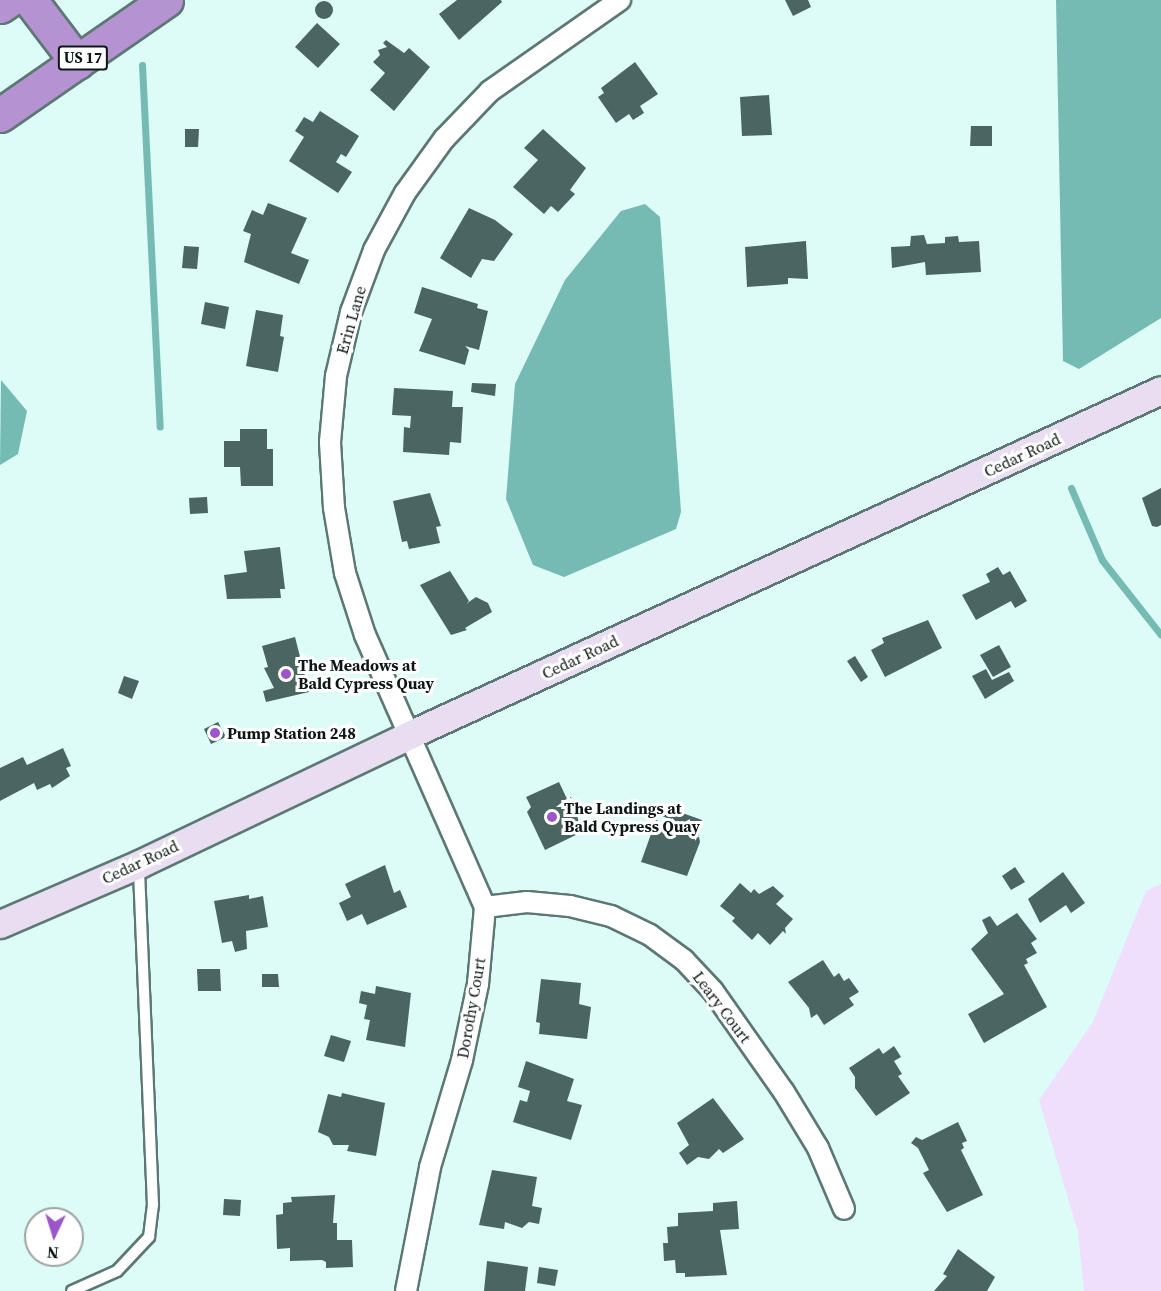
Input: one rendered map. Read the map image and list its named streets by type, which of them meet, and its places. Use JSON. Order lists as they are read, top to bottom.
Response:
{
  "streets": {
    "highway": ["US 17"],
    "street": [
      "Erin Lane",
      "Cedar Road",
      "Leary Court",
      "Dorothy Court"
    ]
  },
  "crossings": [
    ["Erin Lane", "Cedar Road"],
    ["Erin Lane", "Dorothy Court"],
    ["Cedar Road", "Dorothy Court"],
    ["Leary Court", "Dorothy Court"]
  ],
  "places": ["The Meadows at Bald Cypress Quay", "Pump Station 248", "The Landings at Bald Cypress Quay"],
  "north": "bottom"
}
